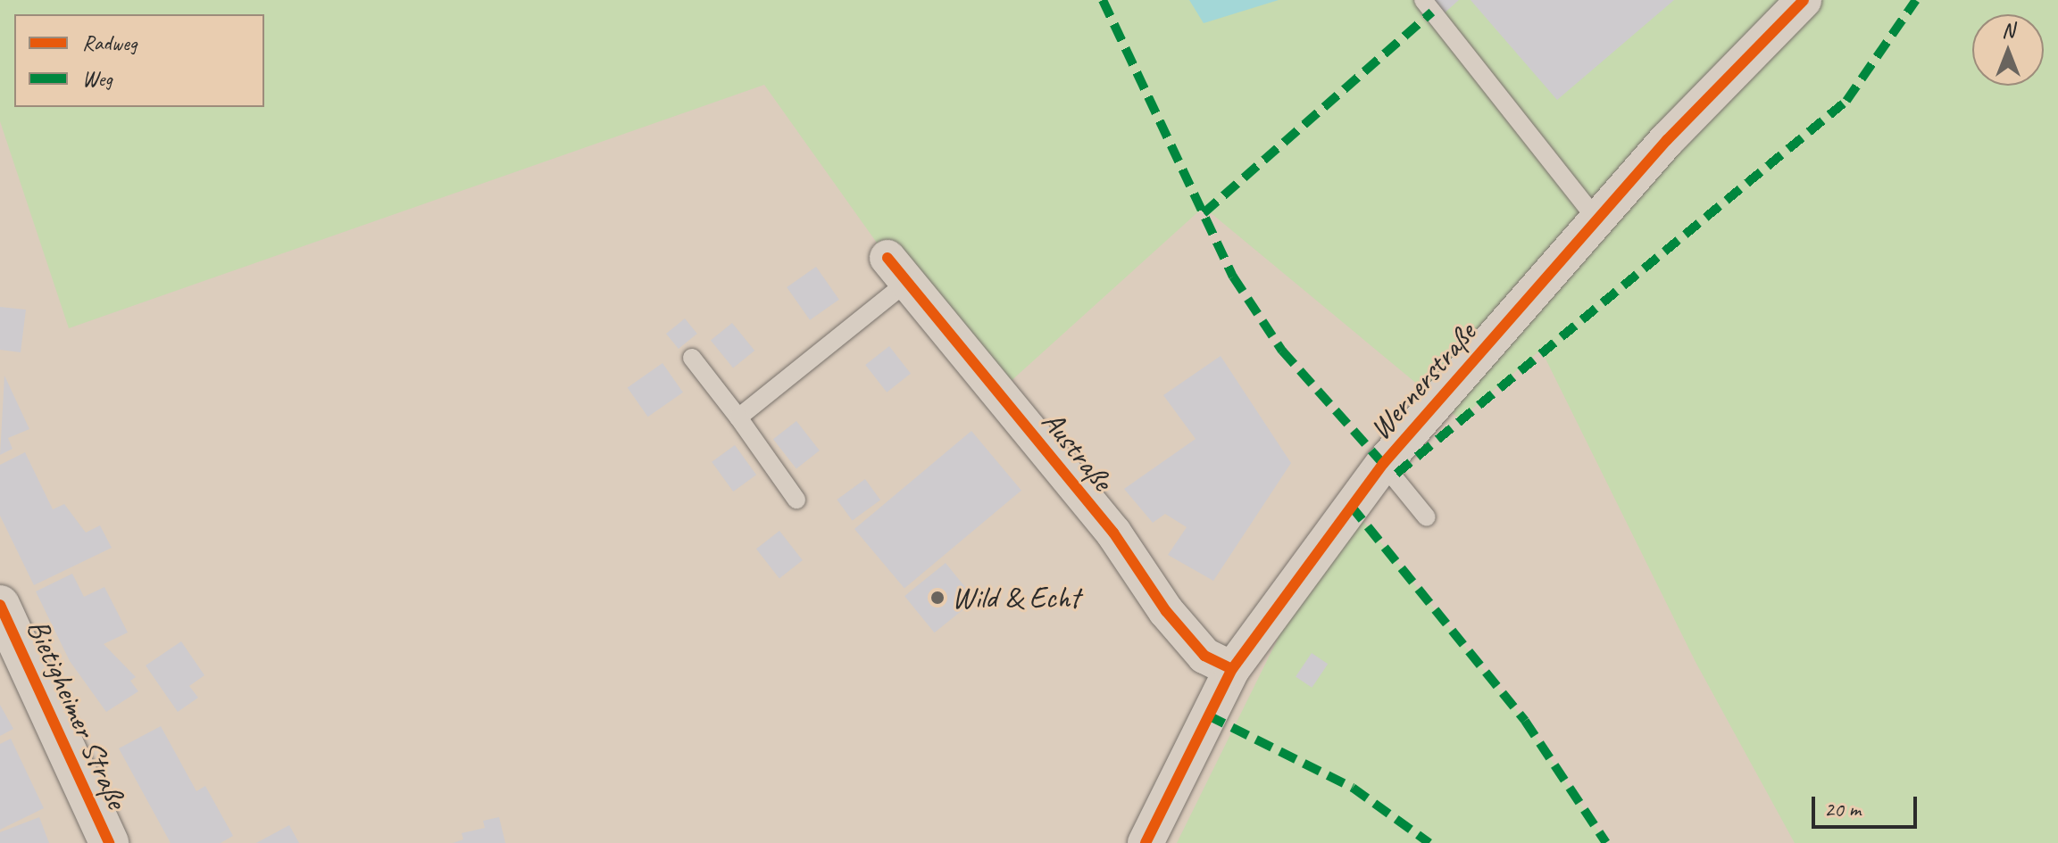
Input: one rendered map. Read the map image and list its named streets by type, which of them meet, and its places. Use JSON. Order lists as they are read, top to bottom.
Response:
{
  "streets": {
    "street": ["Wernerstraße", "Austraße", "Bietigheimer Straße"]
  },
  "crossings": [
    ["Wernerstraße", "Austraße"]
  ],
  "places": ["Wild & Echt"],
  "legend": ["Radweg", "Weg"],
  "scale_bar": "20 m",
  "north": "top"
}
